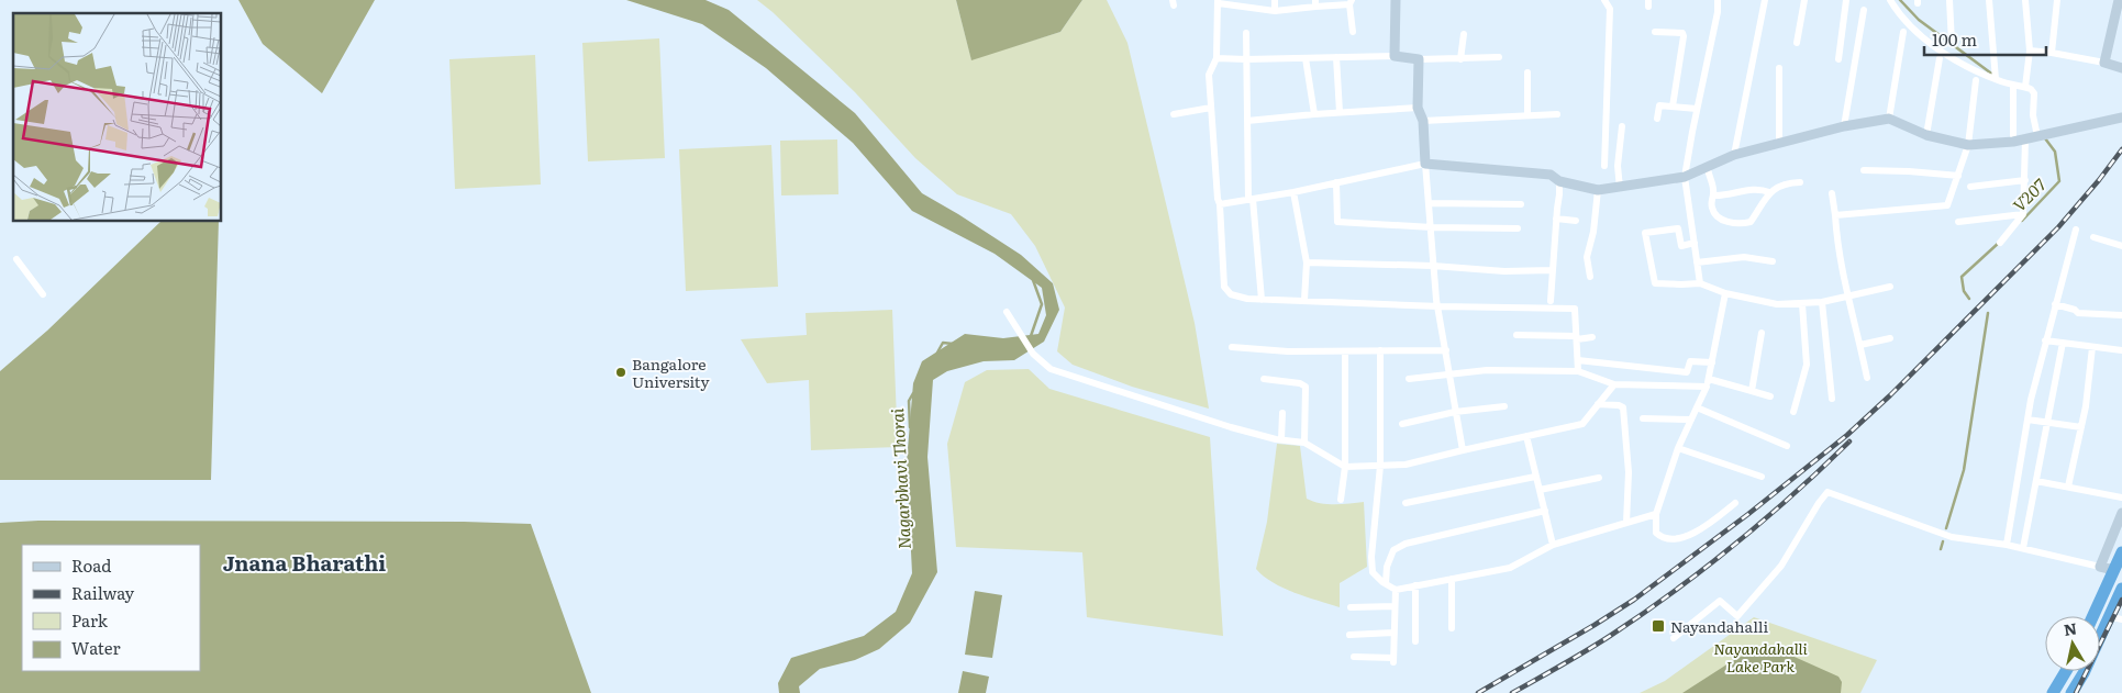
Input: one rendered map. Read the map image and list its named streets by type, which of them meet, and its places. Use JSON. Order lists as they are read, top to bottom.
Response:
{
  "districts": ["Jnana Bharathi"],
  "water": ["V207", "Nagarbhavi Thorai"],
  "parks": ["Nayandahalli Lake Park"],
  "places": {
    "other": ["Bangalore University"],
    "transit": ["Nayandahalli"]
  },
  "legend": [
    "Road",
    "Railway",
    "Park",
    "Water"
  ],
  "scale_bar": "100 m",
  "north": "top"
}
